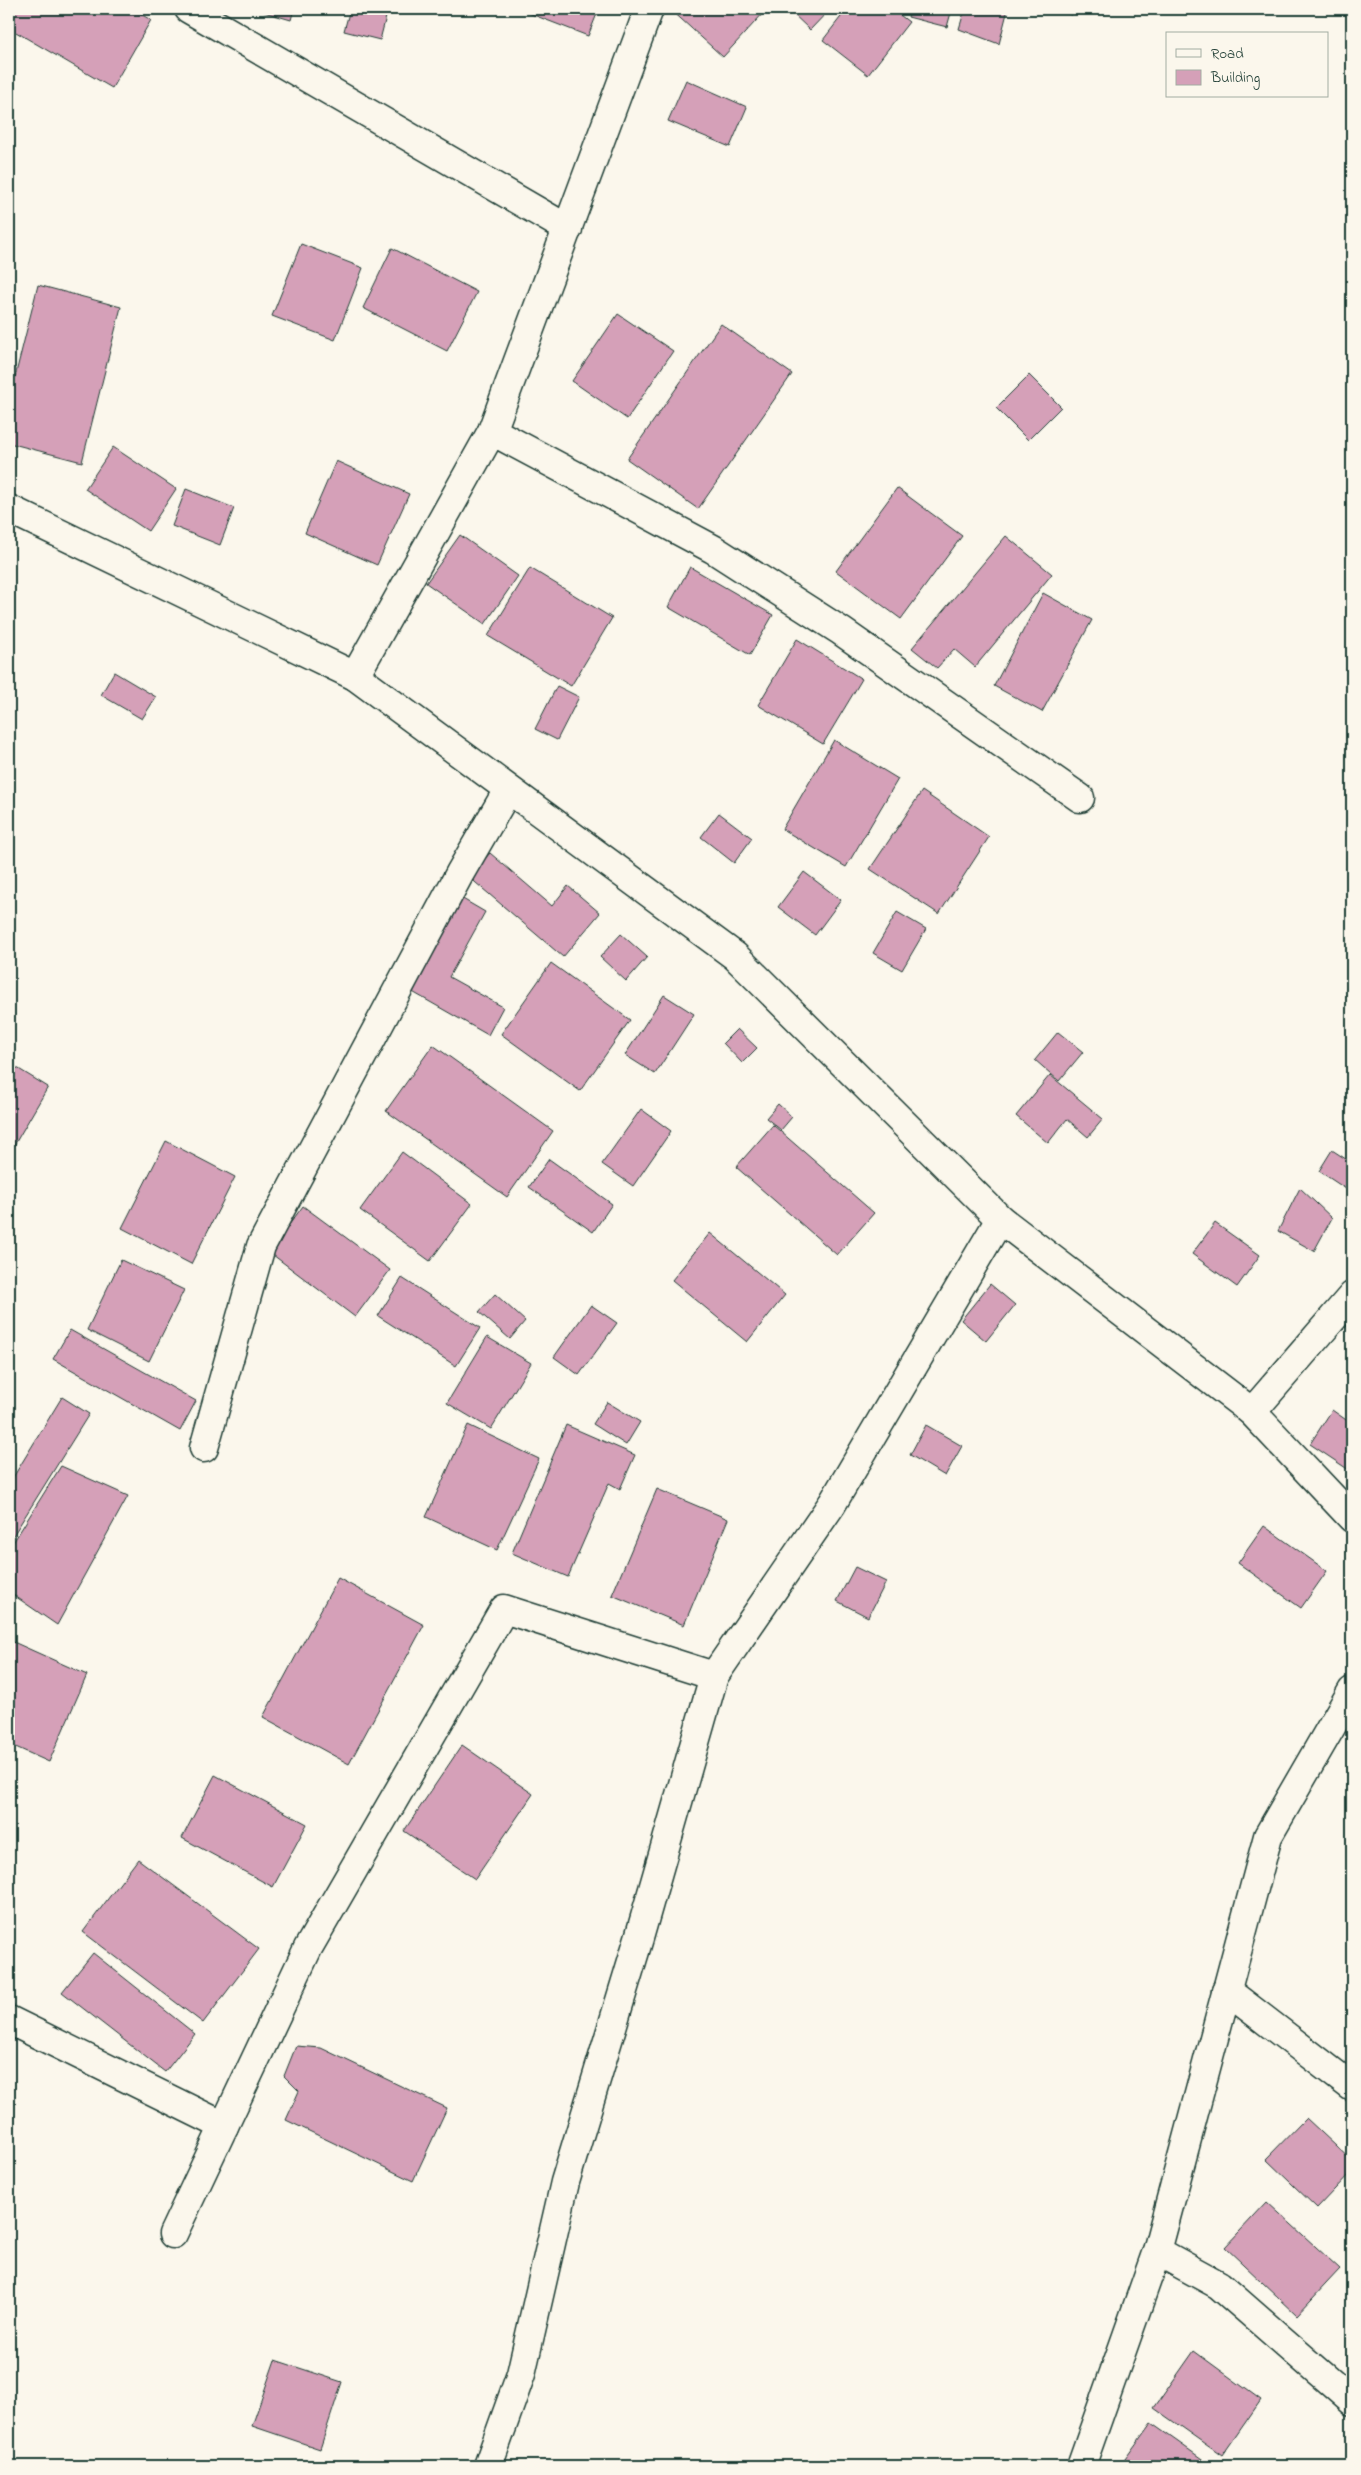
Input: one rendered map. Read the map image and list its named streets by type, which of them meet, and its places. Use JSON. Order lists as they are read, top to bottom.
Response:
{
  "legend": ["Road", "Building"]
}
